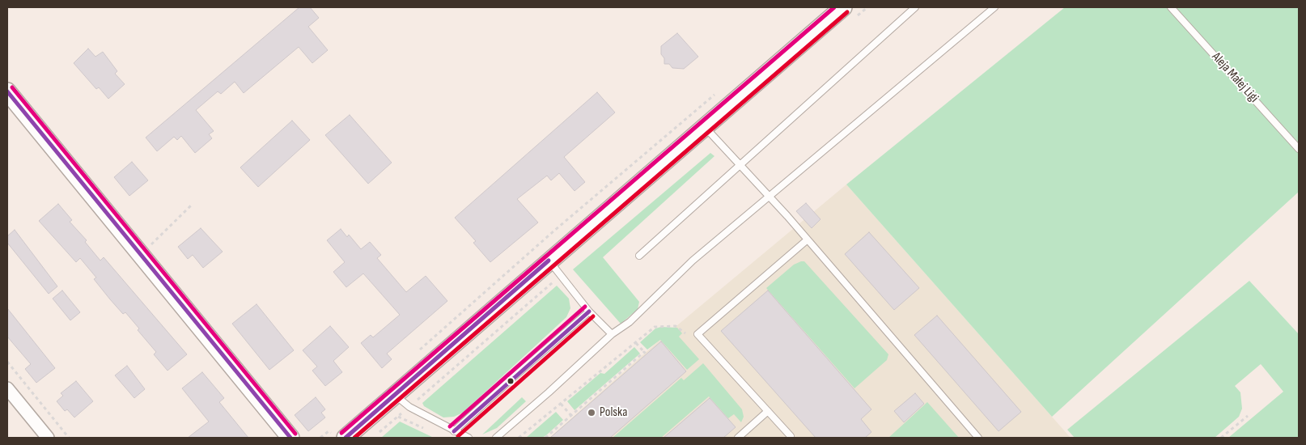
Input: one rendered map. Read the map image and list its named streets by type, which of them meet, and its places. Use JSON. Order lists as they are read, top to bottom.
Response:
{
  "streets": {
    "lane": ["Aleja Małej Ligi"]
  },
  "places": ["Polska"]
}
